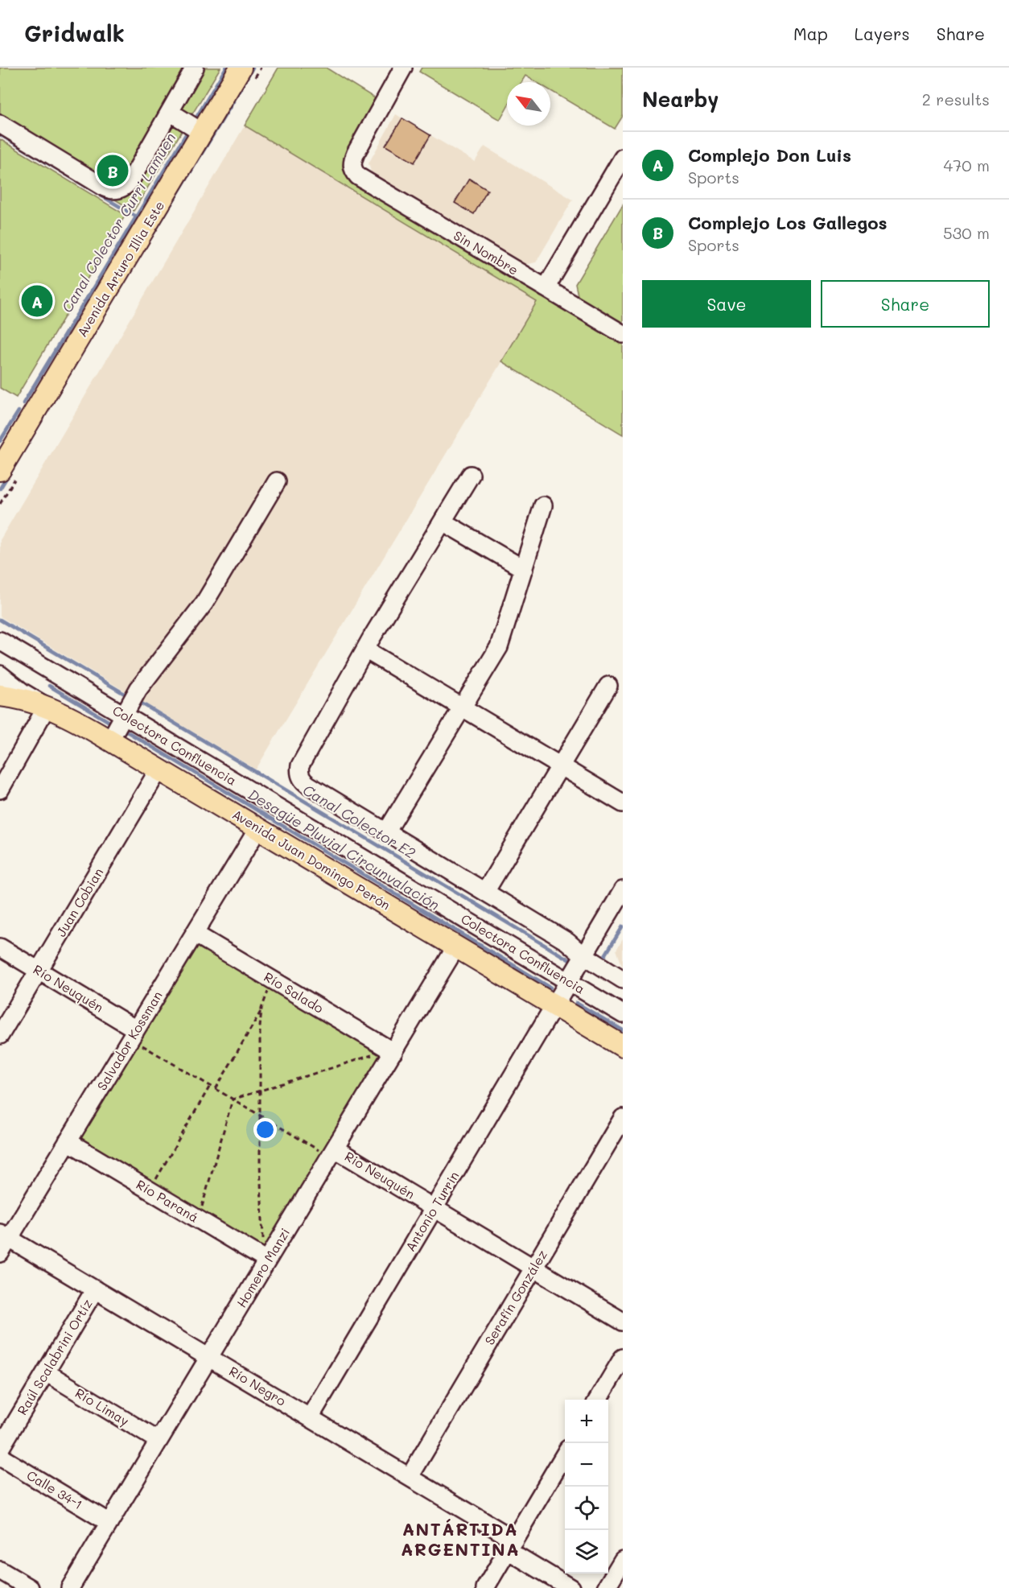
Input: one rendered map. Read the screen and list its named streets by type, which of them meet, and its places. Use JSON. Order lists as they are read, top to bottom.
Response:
{
  "streets": {
    "main road": ["Avenida Arturo Illia Este", "Avenida Juan Domingo Perón"],
    "street": [
      "Sin Nombre",
      "Colectora Confluencia",
      "Juan Cobian",
      "Río Neuquén",
      "Río Salado",
      "Salvador Kossman",
      "Rio Neuquén",
      "Río Paraná",
      "Antonio Turrin",
      "Homero Manzi",
      "Serafín González",
      "Raúl Scalabrini Ortíz",
      "Río Negro",
      "Río Limay",
      "Calle 34-1"
    ]
  },
  "crossings": [
    ["Colectora Confluencia", "Antonio Turrin"],
    ["Avenida Juan Domingo Perón", "Juan Cobian"],
    ["Avenida Juan Domingo Perón", "Salvador Kossman"],
    ["Avenida Juan Domingo Perón", "Antonio Turrin"],
    ["Avenida Juan Domingo Perón", "Homero Manzi"],
    ["Juan Cobian", "Río Neuquén"],
    ["Río Neuquén", "Salvador Kossman"],
    ["Río Salado", "Salvador Kossman"],
    ["Río Salado", "Homero Manzi"],
    ["Salvador Kossman", "Río Paraná"],
    ["Salvador Kossman", "Río Negro"],
    ["Rio Neuquén", "Antonio Turrin"],
    ["Rio Neuquén", "Homero Manzi"],
    ["Rio Neuquén", "Serafín González"],
    ["Río Paraná", "Homero Manzi"],
    ["Antonio Turrin", "Río Negro"],
    ["Homero Manzi", "Río Negro"],
    ["Homero Manzi", "Río Limay"],
    ["Homero Manzi", "Calle 34-1"],
    ["Serafín González", "Río Negro"],
    ["Raúl Scalabrini Ortíz", "Río Negro"],
    ["Raúl Scalabrini Ortíz", "Río Limay"]
  ],
  "districts": ["ANTÁRTIDA ARGENTINA"],
  "water": ["Canal Colector Curri Lamuen", "Canal Colector E2", "Desagüe Pluvial Circunvalación"],
  "north": "top left",
  "page": {
    "header": "Gridwalk",
    "nav": ["Map", "Layers", "Share"],
    "heading": ["Nearby", "2 results"],
    "list": [
      {
        "mark": "A",
        "name": "Complejo Don Luis",
        "note": "Sports",
        "value": "470 m"
      },
      {
        "mark": "B",
        "name": "Complejo Los Gallegos",
        "note": "Sports",
        "value": "530 m"
      }
    ],
    "pins": ["B", "A"],
    "buttons": ["Save", "Share"],
    "map_buttons": ["+", "−"]
  }
}
